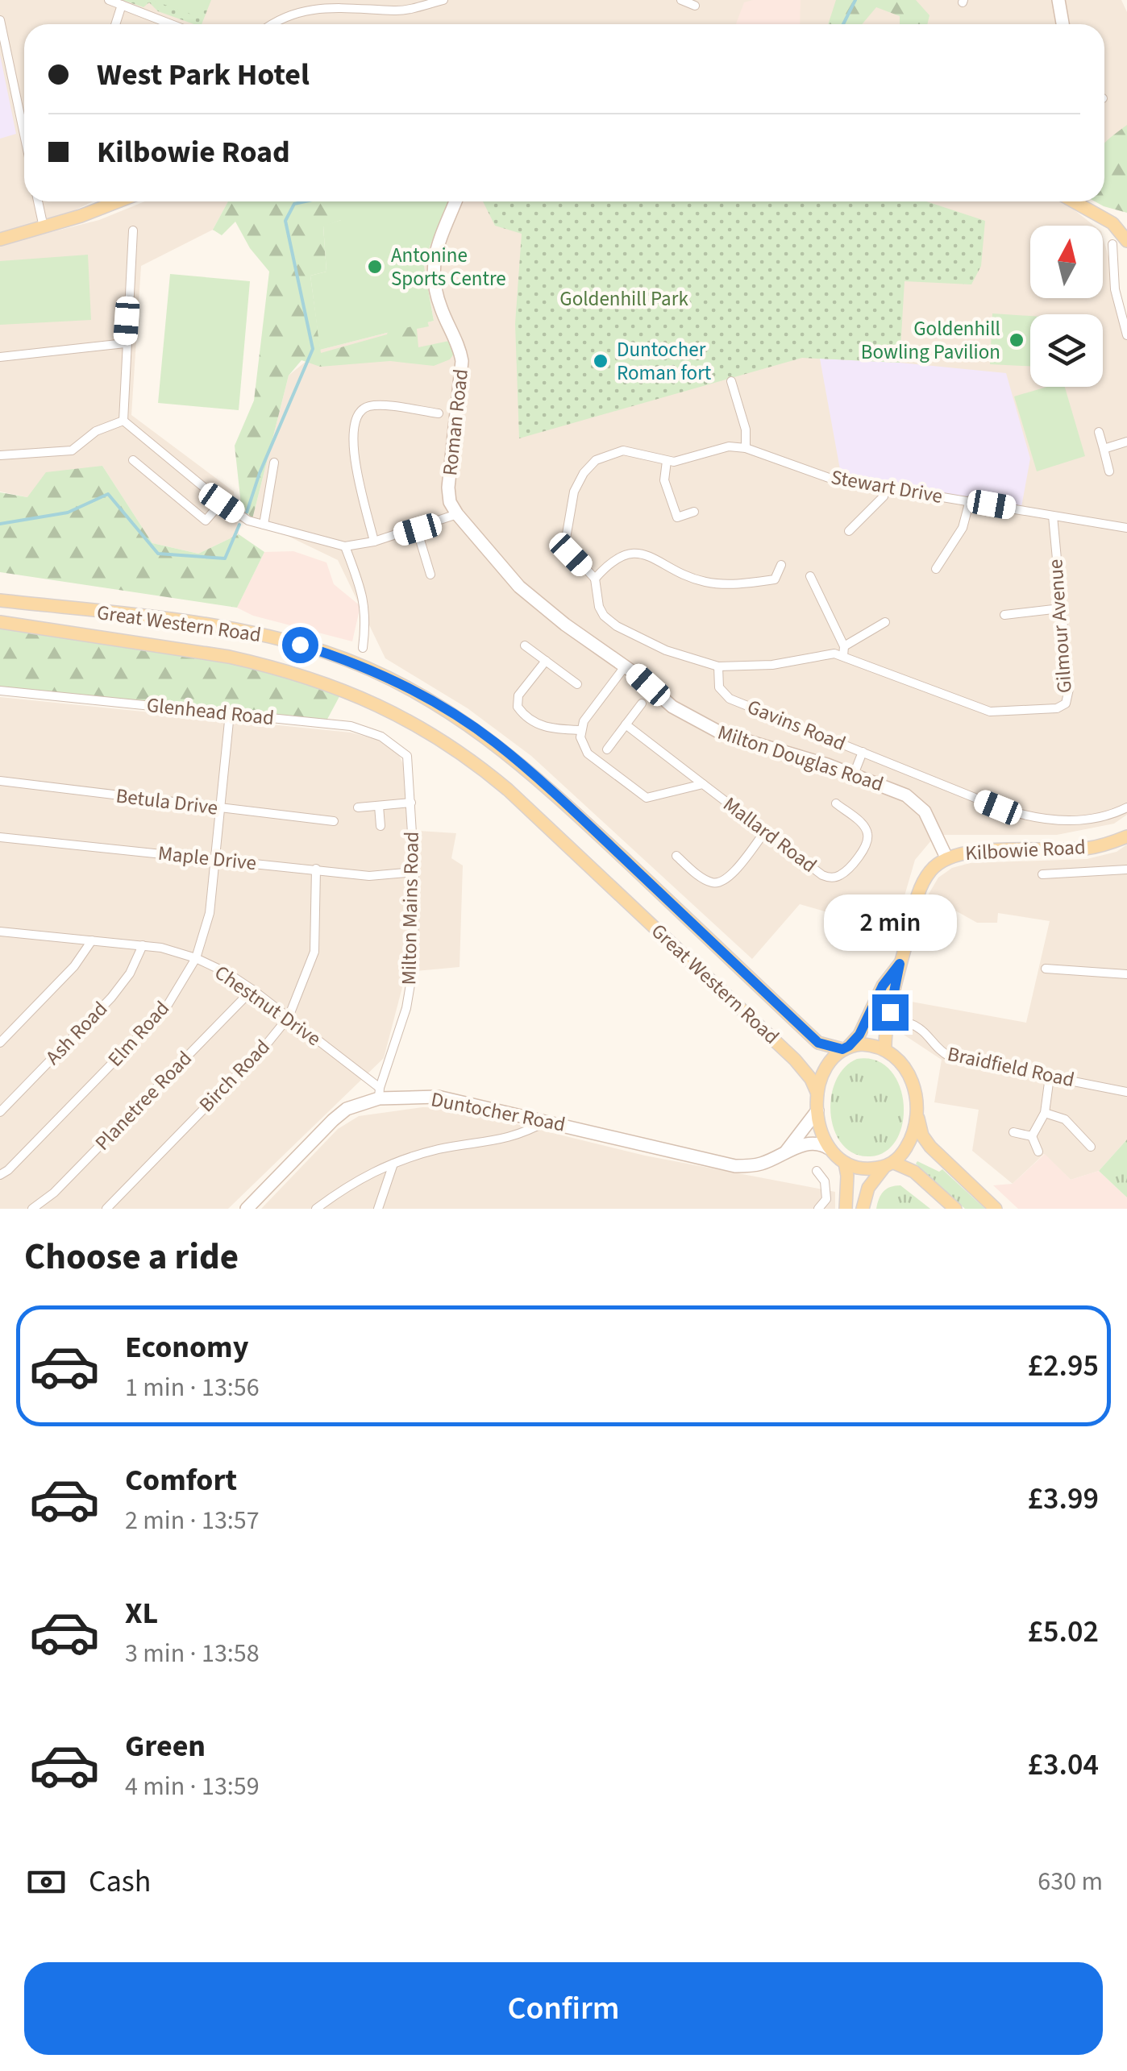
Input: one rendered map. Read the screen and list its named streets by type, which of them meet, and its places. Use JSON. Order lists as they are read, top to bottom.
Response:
{
  "streets": {
    "main road": ["Great Western Road", "Kilbowie Road"],
    "street": [
      "Roman Road",
      "Stewart Drive",
      "Gilmour Avenue",
      "Glenhead Road",
      "Gavins Road",
      "Milton Douglas Road",
      "Betula Drive",
      "Mallard Road",
      "Maple Drive",
      "Milton Mains Road",
      "Chestnut Drive",
      "Ash Road",
      "Elm Road",
      "Braidfield Road",
      "Birch Road",
      "Planetree Road",
      "Duntocher Road"
    ]
  },
  "crossings": [
    ["Roman Road", "Milton Douglas Road"],
    ["Stewart Drive", "Gilmour Avenue"],
    ["Great Western Road", "Kilbowie Road"],
    ["Great Western Road", "Duntocher Road"],
    ["Glenhead Road", "Milton Mains Road"],
    ["Glenhead Road", "Elm Road"],
    ["Milton Douglas Road", "Kilbowie Road"],
    ["Betula Drive", "Elm Road"],
    ["Kilbowie Road", "Duntocher Road"],
    ["Maple Drive", "Milton Mains Road"],
    ["Maple Drive", "Elm Road"],
    ["Maple Drive", "Birch Road"],
    ["Milton Mains Road", "Chestnut Drive"],
    ["Milton Mains Road", "Duntocher Road"],
    ["Chestnut Drive", "Ash Road"],
    ["Chestnut Drive", "Elm Road"],
    ["Chestnut Drive", "Birch Road"],
    ["Chestnut Drive", "Planetree Road"],
    ["Chestnut Drive", "Duntocher Road"]
  ],
  "parks": ["Goldenhill Park"],
  "places": ["Antonine Sports Centre", "Goldenhill Bowling Pavilion", "Duntocher Roman fort"],
  "north": "top",
  "page": {
    "banner": ["West Park Hotel", "Kilbowie Road"],
    "bubble": "2 min",
    "heading": "Choose a ride",
    "list": [
      {
        "name": "Economy",
        "note": "1 min · 13:56",
        "value": "£2.95"
      },
      {
        "name": "Comfort",
        "note": "2 min · 13:57",
        "value": "£3.99"
      },
      {
        "name": "XL",
        "note": "3 min · 13:58",
        "value": "£5.02"
      },
      {
        "name": "Green",
        "note": "4 min · 13:59",
        "value": "£3.04"
      }
    ],
    "pay": ["Cash", "630 m"],
    "buttons": "Confirm"
  }
}
